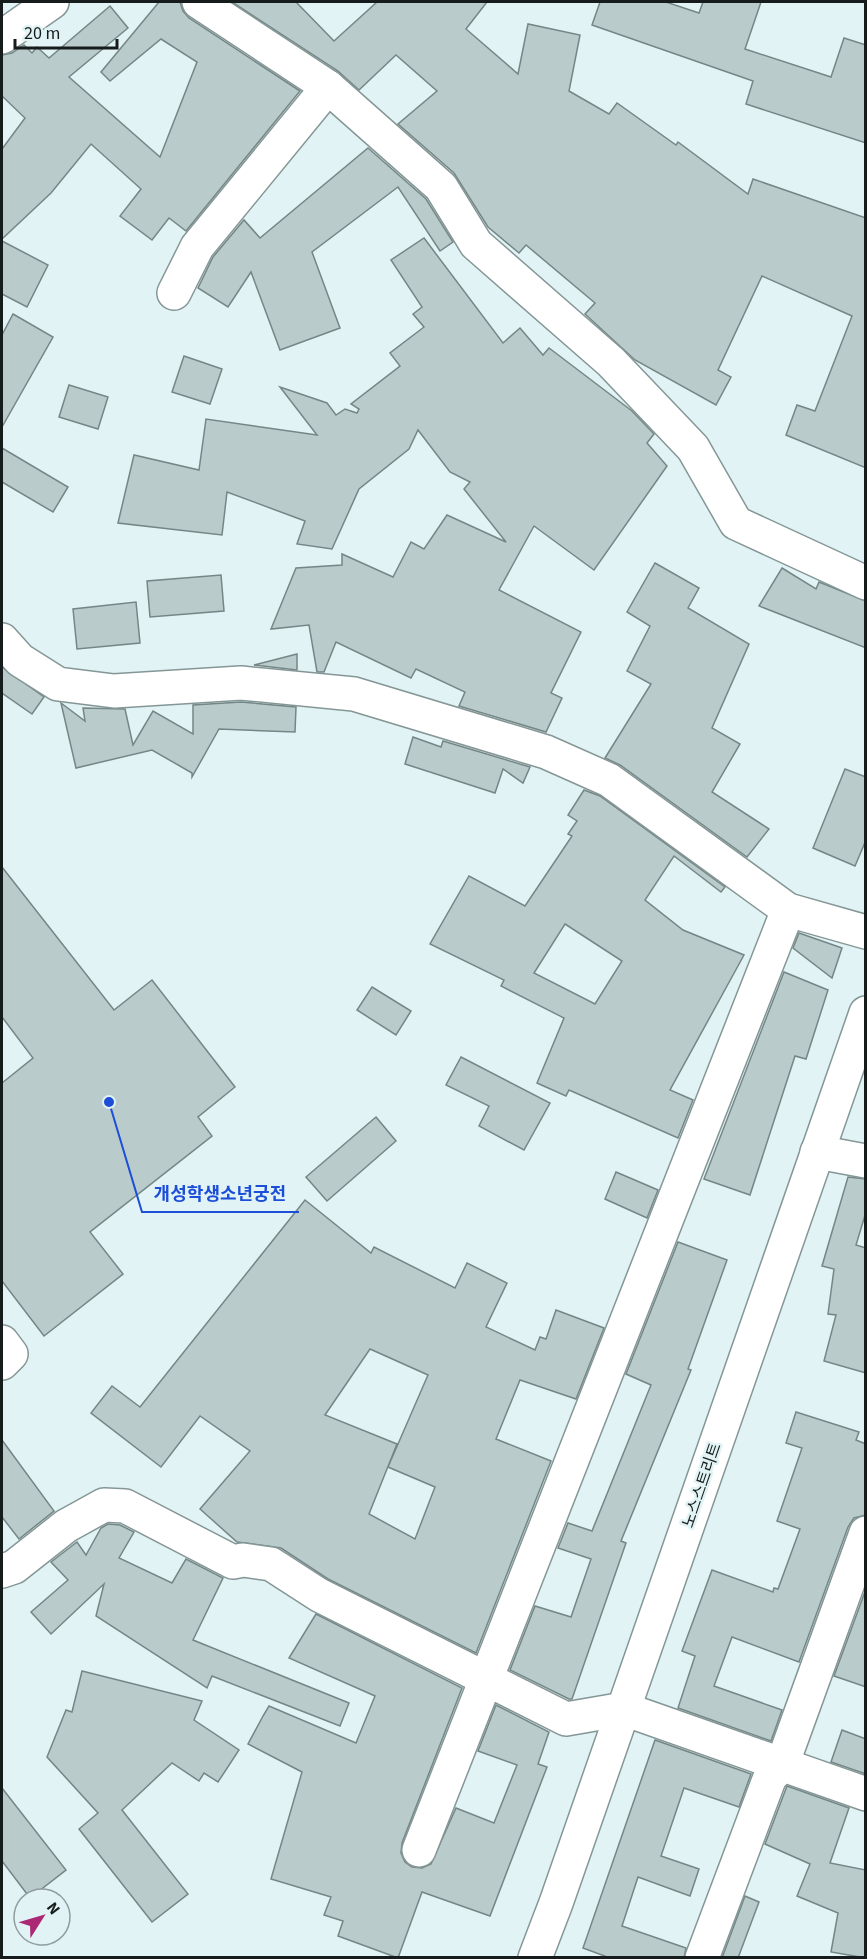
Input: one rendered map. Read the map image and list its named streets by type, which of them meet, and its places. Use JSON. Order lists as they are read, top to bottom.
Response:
{
  "streets": {
    "street": ["노스스트리트"]
  },
  "places": ["개성학생소년궁전"],
  "scale_bar": "20 m",
  "north": "top right"
}
